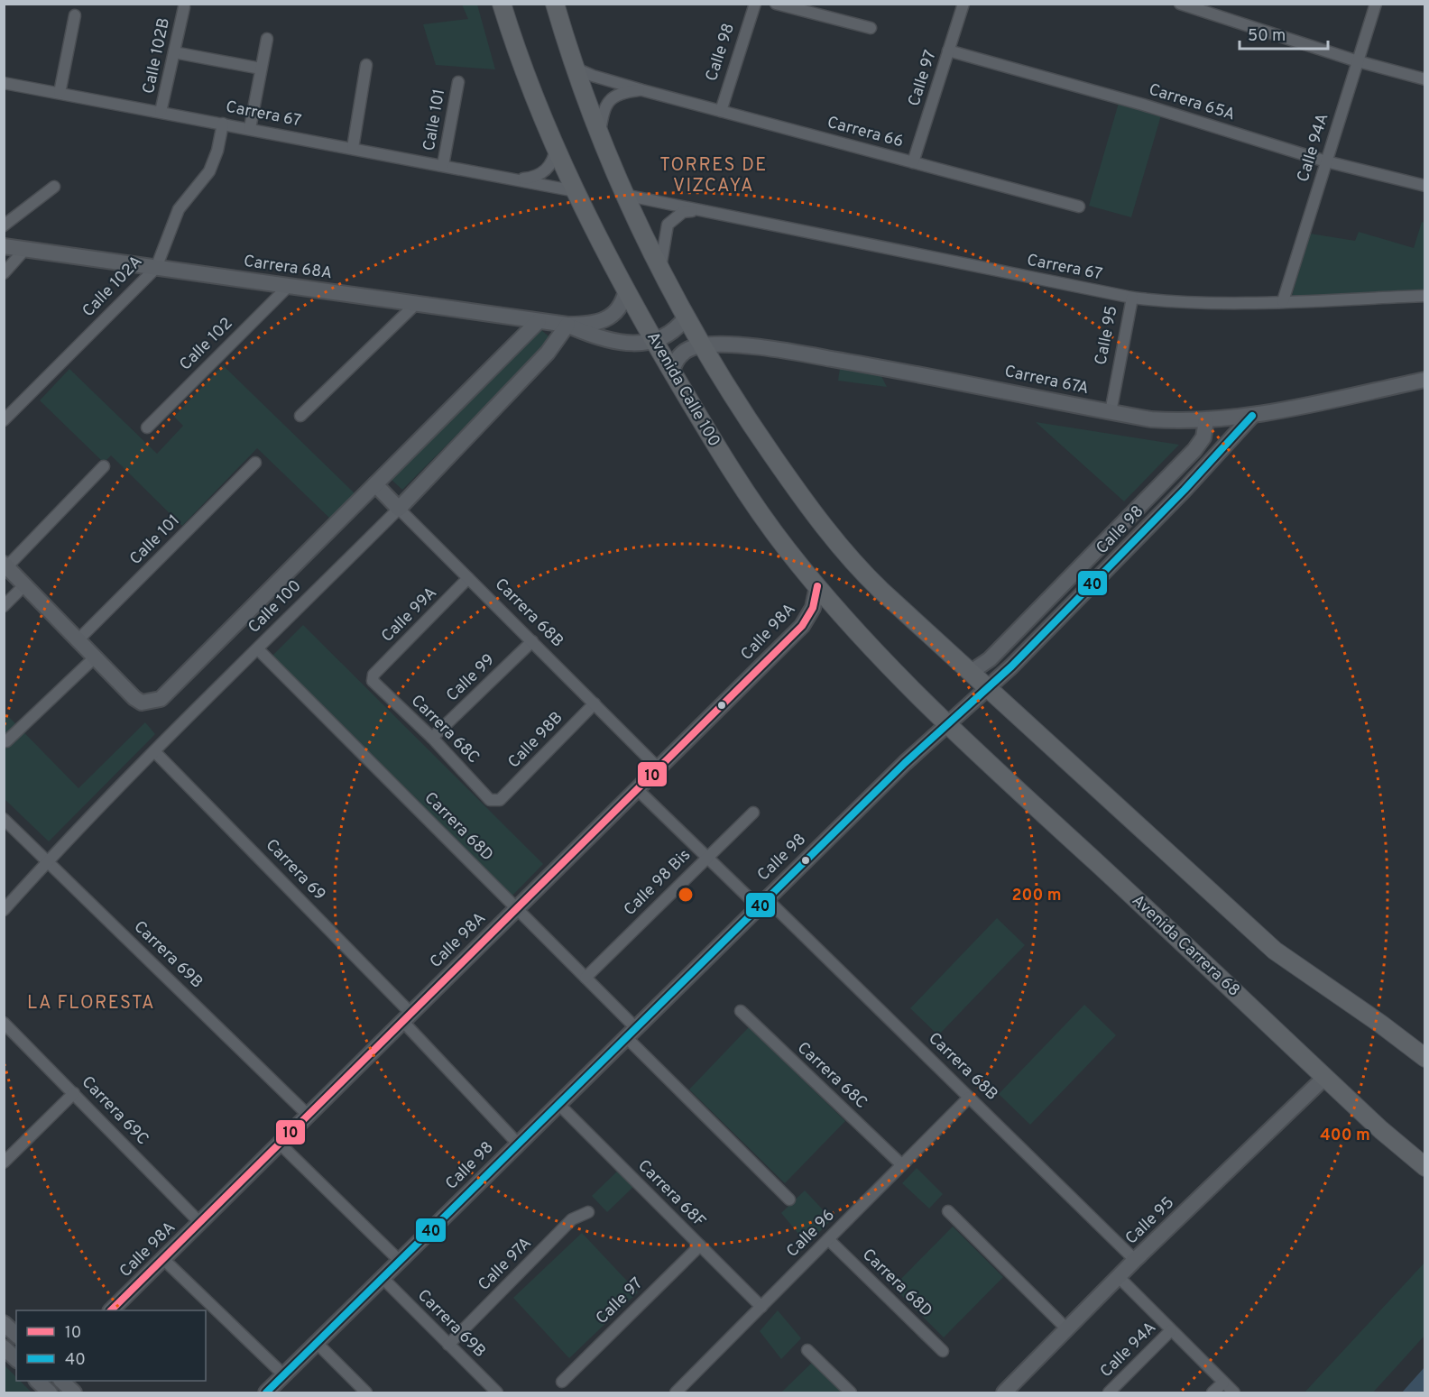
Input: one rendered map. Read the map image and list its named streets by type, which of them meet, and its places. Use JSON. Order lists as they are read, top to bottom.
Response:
{
  "streets": {
    "main road": ["Avenida Calle 100", "Avenida Carrera 68"],
    "street": [
      "Calle 98",
      "Calle 102B",
      "Calle 97",
      "Carrera 65A",
      "Carrera 67",
      "Calle 101",
      "Carrera 66",
      "Calle 94A",
      "Carrera 68A",
      "Calle 102A",
      "Calle 95",
      "Calle 102",
      "Carrera 67A",
      "Calle 100",
      "Carrera 68B",
      "Calle 99A",
      "Calle 98A",
      "Calle 99",
      "Carrera 68C",
      "Calle 98B",
      "Carrera 68D",
      "Carrera 69",
      "Calle 98 Bis",
      "Carrera 69B",
      "Carrera 69C",
      "Carrera 68F",
      "Calle 96",
      "Calle 97A"
    ]
  },
  "crossings": [
    ["Calle 98", "Carrera 66"],
    ["Calle 98", "Carrera 67A"],
    ["Calle 98", "Avenida Calle 100"],
    ["Calle 98", "Carrera 68B"],
    ["Calle 98", "Carrera 68D"],
    ["Calle 98", "Carrera 69"],
    ["Calle 98", "Avenida Carrera 68"],
    ["Calle 98", "Carrera 69B"],
    ["Calle 98", "Carrera 68F"],
    ["Calle 102B", "Carrera 67"],
    ["Calle 97", "Carrera 65A"],
    ["Calle 97", "Carrera 66"],
    ["Calle 97", "Carrera 68F"],
    ["Carrera 65A", "Calle 94A"],
    ["Carrera 67", "Calle 101"],
    ["Carrera 67", "Calle 94A"],
    ["Carrera 67", "Calle 102A"],
    ["Carrera 67", "Calle 95"],
    ["Carrera 67", "Avenida Calle 100"],
    ["Carrera 68A", "Calle 102A"],
    ["Carrera 68A", "Calle 102"],
    ["Carrera 68A", "Avenida Calle 100"],
    ["Carrera 68A", "Calle 100"],
    ["Calle 95", "Carrera 67A"],
    ["Calle 95", "Carrera 68B"],
    ["Calle 95", "Avenida Carrera 68"],
    ["Avenida Calle 100", "Calle 98A"],
    ["Avenida Calle 100", "Avenida Carrera 68"],
    ["Calle 100", "Carrera 68B"],
    ["Calle 100", "Carrera 68D"],
    ["Calle 100", "Carrera 69"],
    ["Calle 100", "Carrera 69B"],
    ["Carrera 68B", "Calle 99A"],
    ["Carrera 68B", "Calle 98A"],
    ["Carrera 68B", "Calle 99"],
    ["Carrera 68B", "Calle 98B"],
    ["Carrera 68B", "Calle 98 Bis"],
    ["Carrera 68B", "Calle 96"],
    ["Calle 99A", "Carrera 68C"],
    ["Calle 98A", "Carrera 68D"],
    ["Calle 98A", "Carrera 69"],
    ["Calle 98A", "Carrera 69B"],
    ["Calle 98A", "Carrera 69C"],
    ["Calle 99", "Carrera 68C"],
    ["Carrera 68C", "Calle 98B"],
    ["Carrera 68C", "Calle 96"],
    ["Carrera 68D", "Calle 98 Bis"],
    ["Carrera 68D", "Calle 96"],
    ["Carrera 69B", "Calle 97A"],
    ["Carrera 68F", "Calle 96"]
  ],
  "districts": ["TORRES DE VIZCAYA", "LA FLORESTA"],
  "lines": ["transit line 40", "transit line 10"],
  "legend": ["10", "40"],
  "scale_bar": "50 m",
  "rings": ["200 m", "400 m"]
}
